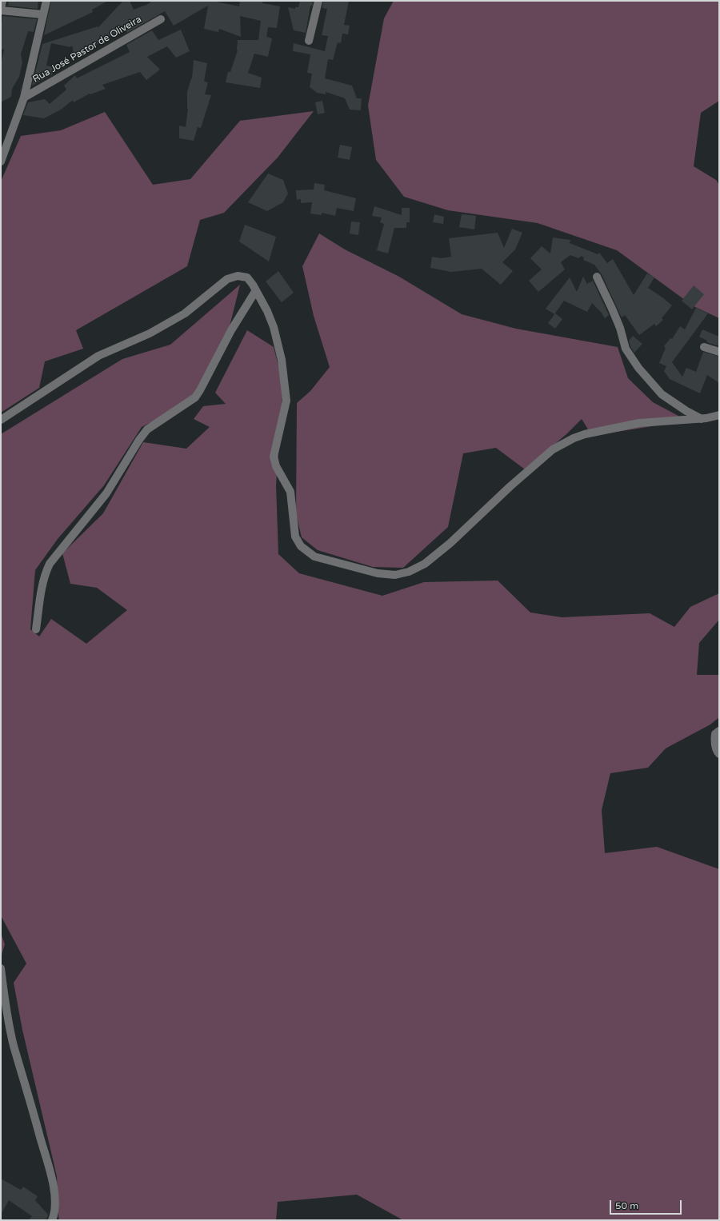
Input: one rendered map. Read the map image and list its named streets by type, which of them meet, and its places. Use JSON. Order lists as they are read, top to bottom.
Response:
{
  "streets": {
    "street": ["Rua José Pastor de Oliveira"]
  },
  "scale_bar": "50 m"
}
